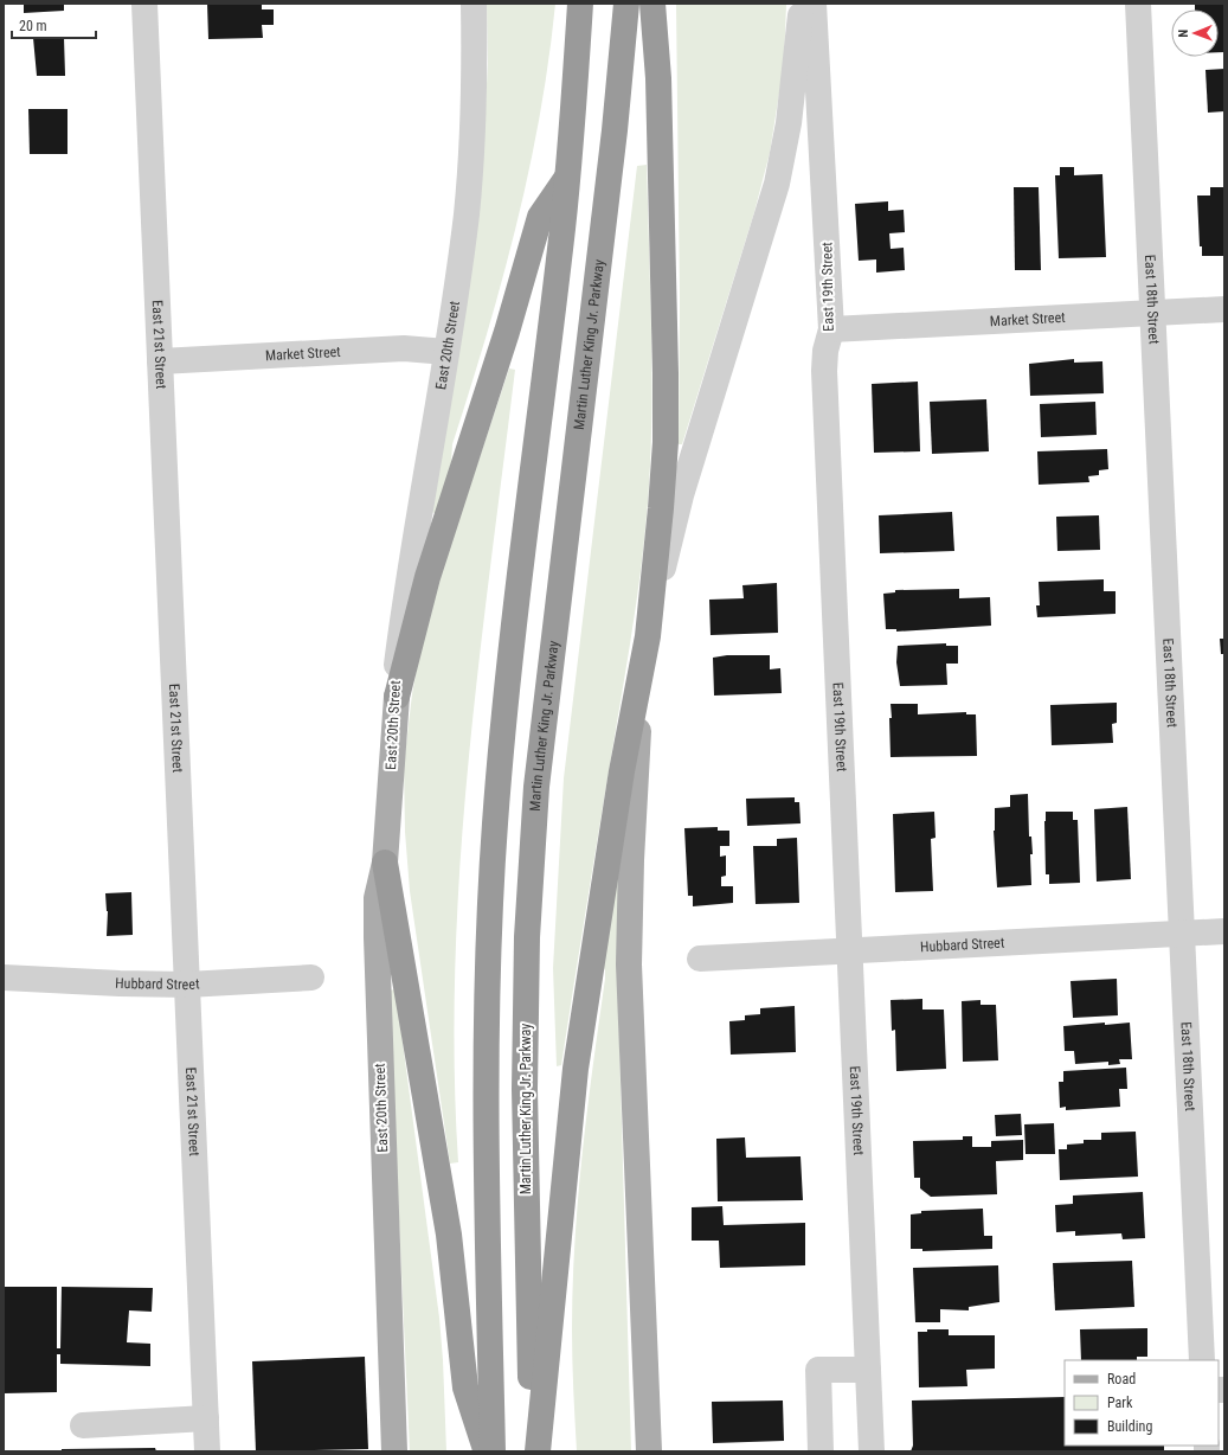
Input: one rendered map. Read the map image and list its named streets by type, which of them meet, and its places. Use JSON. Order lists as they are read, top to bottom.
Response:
{
  "streets": {
    "highway": ["Martin Luther King Jr. Parkway"],
    "main road": ["East 20th Street"],
    "street": [
      "East 19th Street",
      "East 18th Street",
      "Market Street",
      "East 21st Street",
      "Hubbard Street"
    ]
  },
  "crossings": [
    ["East 19th Street", "Market Street"],
    ["East 19th Street", "Hubbard Street"],
    ["East 18th Street", "Market Street"],
    ["East 18th Street", "Hubbard Street"],
    ["Market Street", "East 21st Street"],
    ["Market Street", "East 20th Street"],
    ["East 21st Street", "Hubbard Street"]
  ],
  "legend": ["Road", "Park", "Building"],
  "scale_bar": "20 m",
  "north": "left"
}
